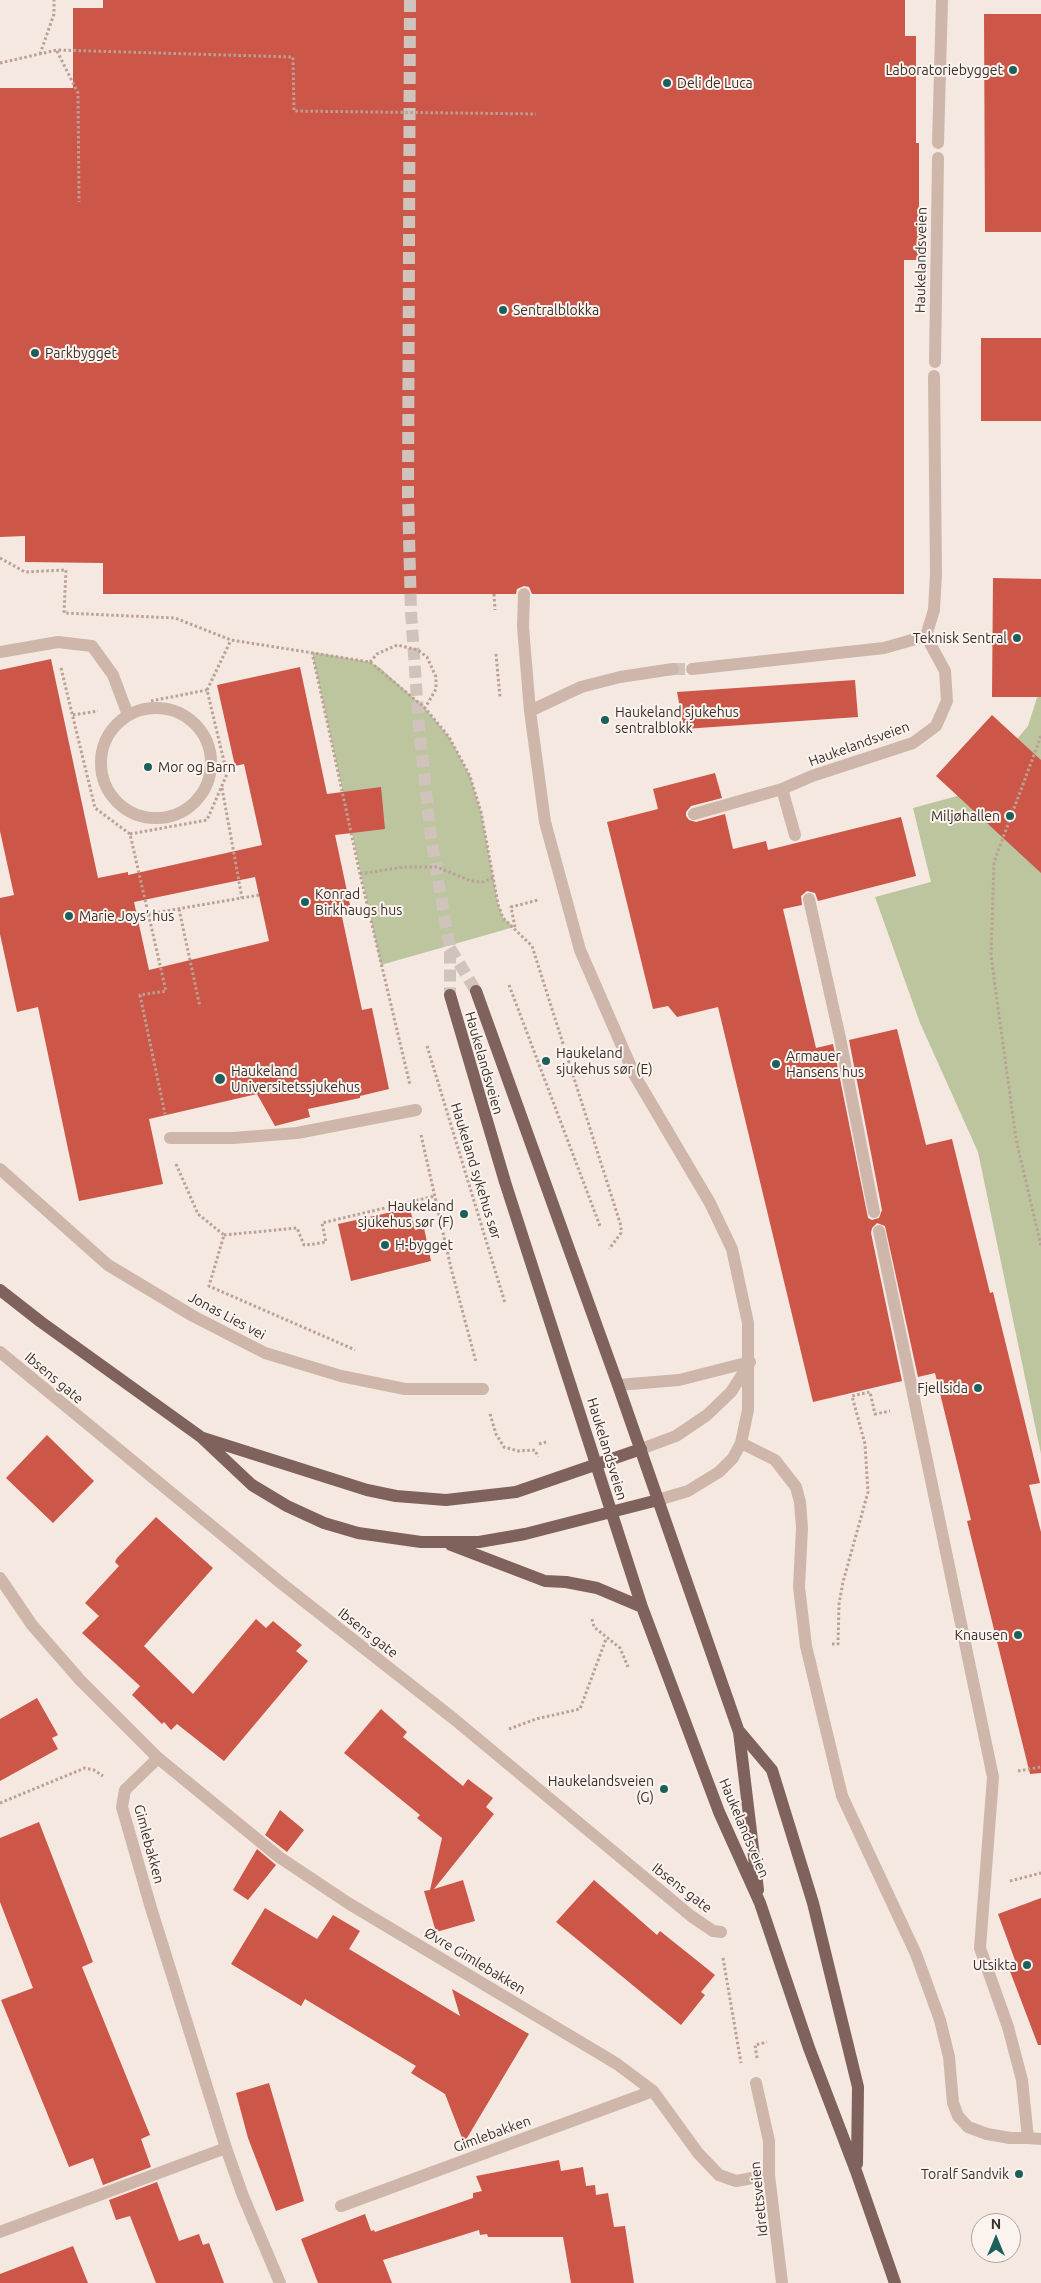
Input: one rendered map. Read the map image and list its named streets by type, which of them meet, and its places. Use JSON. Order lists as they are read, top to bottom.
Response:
{
  "streets": {
    "main road": ["Haukelandsveien"],
    "street": [
      "Jonas Lies vei",
      "Ibsens gate",
      "Gimlebakken",
      "Øvre Gimlebakken",
      "Idrettsveien"
    ],
    "path": ["Haukeland sykehus sør"]
  },
  "crossings": [
    ["Gimlebakken", "Øvre Gimlebakken"],
    ["Øvre Gimlebakken", "Idrettsveien"]
  ],
  "places": [
    "Laboratoriebygget",
    "Deli de Luca",
    "Sentralblokka",
    "Parkbygget",
    "Teknisk Sentral",
    "Haukeland sjukehus sentralblokk",
    "Mor og Barn",
    "Miljøhallen",
    "Konrad Birkhaugs hus",
    "Marie Joys’ hus",
    "Haukeland sjukehus sør (E)",
    "Armauer Hansens hus",
    "Haukeland Universitetssjukehus",
    "Haukeland sjukehus sør (F)",
    "H-bygget",
    "Fjellsida",
    "Knausen",
    "Haukelandsveien (G)",
    "Utsikta",
    "Toralf Sandvik"
  ],
  "north": "top"
}
